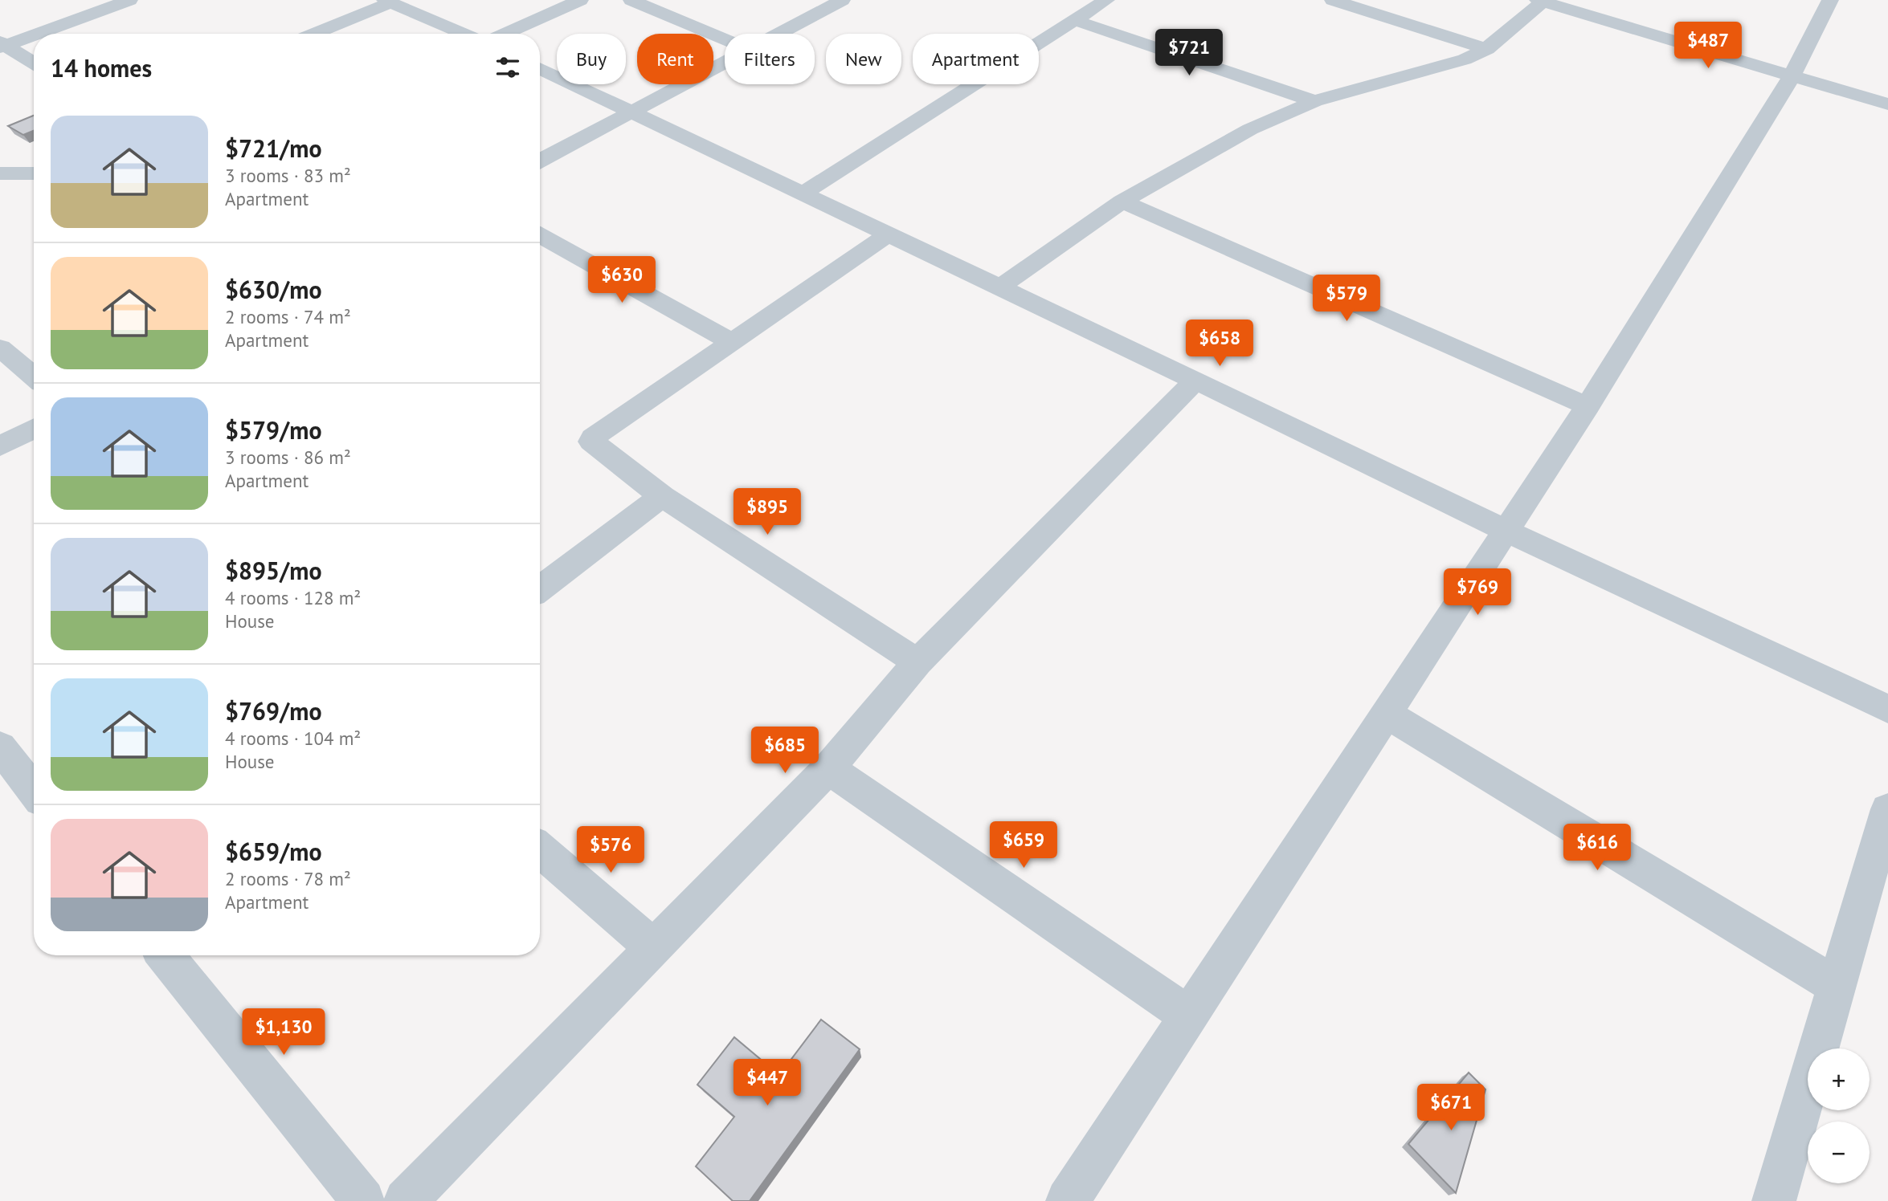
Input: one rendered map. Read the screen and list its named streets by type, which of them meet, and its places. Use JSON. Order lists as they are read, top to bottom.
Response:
{
  "page": {
    "price": [
      "$487",
      "$721",
      "$630",
      "$579",
      "$658",
      "$895",
      "$769",
      "$685",
      "$659",
      "$616",
      "$576",
      "$1,130",
      "$447",
      "$671"
    ],
    "chip": [
      "Buy",
      "Rent",
      "Filters",
      "New",
      "Apartment"
    ],
    "heading": "14 homes",
    "list": [
      {
        "name": "$721/mo",
        "note": "3 rooms · 83 m² · Apartment"
      },
      {
        "name": "$630/mo",
        "note": "2 rooms · 74 m² · Apartment"
      },
      {
        "name": "$579/mo",
        "note": "3 rooms · 86 m² · Apartment"
      },
      {
        "name": "$895/mo",
        "note": "4 rooms · 128 m² · House"
      },
      {
        "name": "$769/mo",
        "note": "4 rooms · 104 m² · House"
      },
      {
        "name": "$659/mo",
        "note": "2 rooms · 78 m² · Apartment"
      }
    ],
    "map_buttons": ["+", "−"]
  }
}
